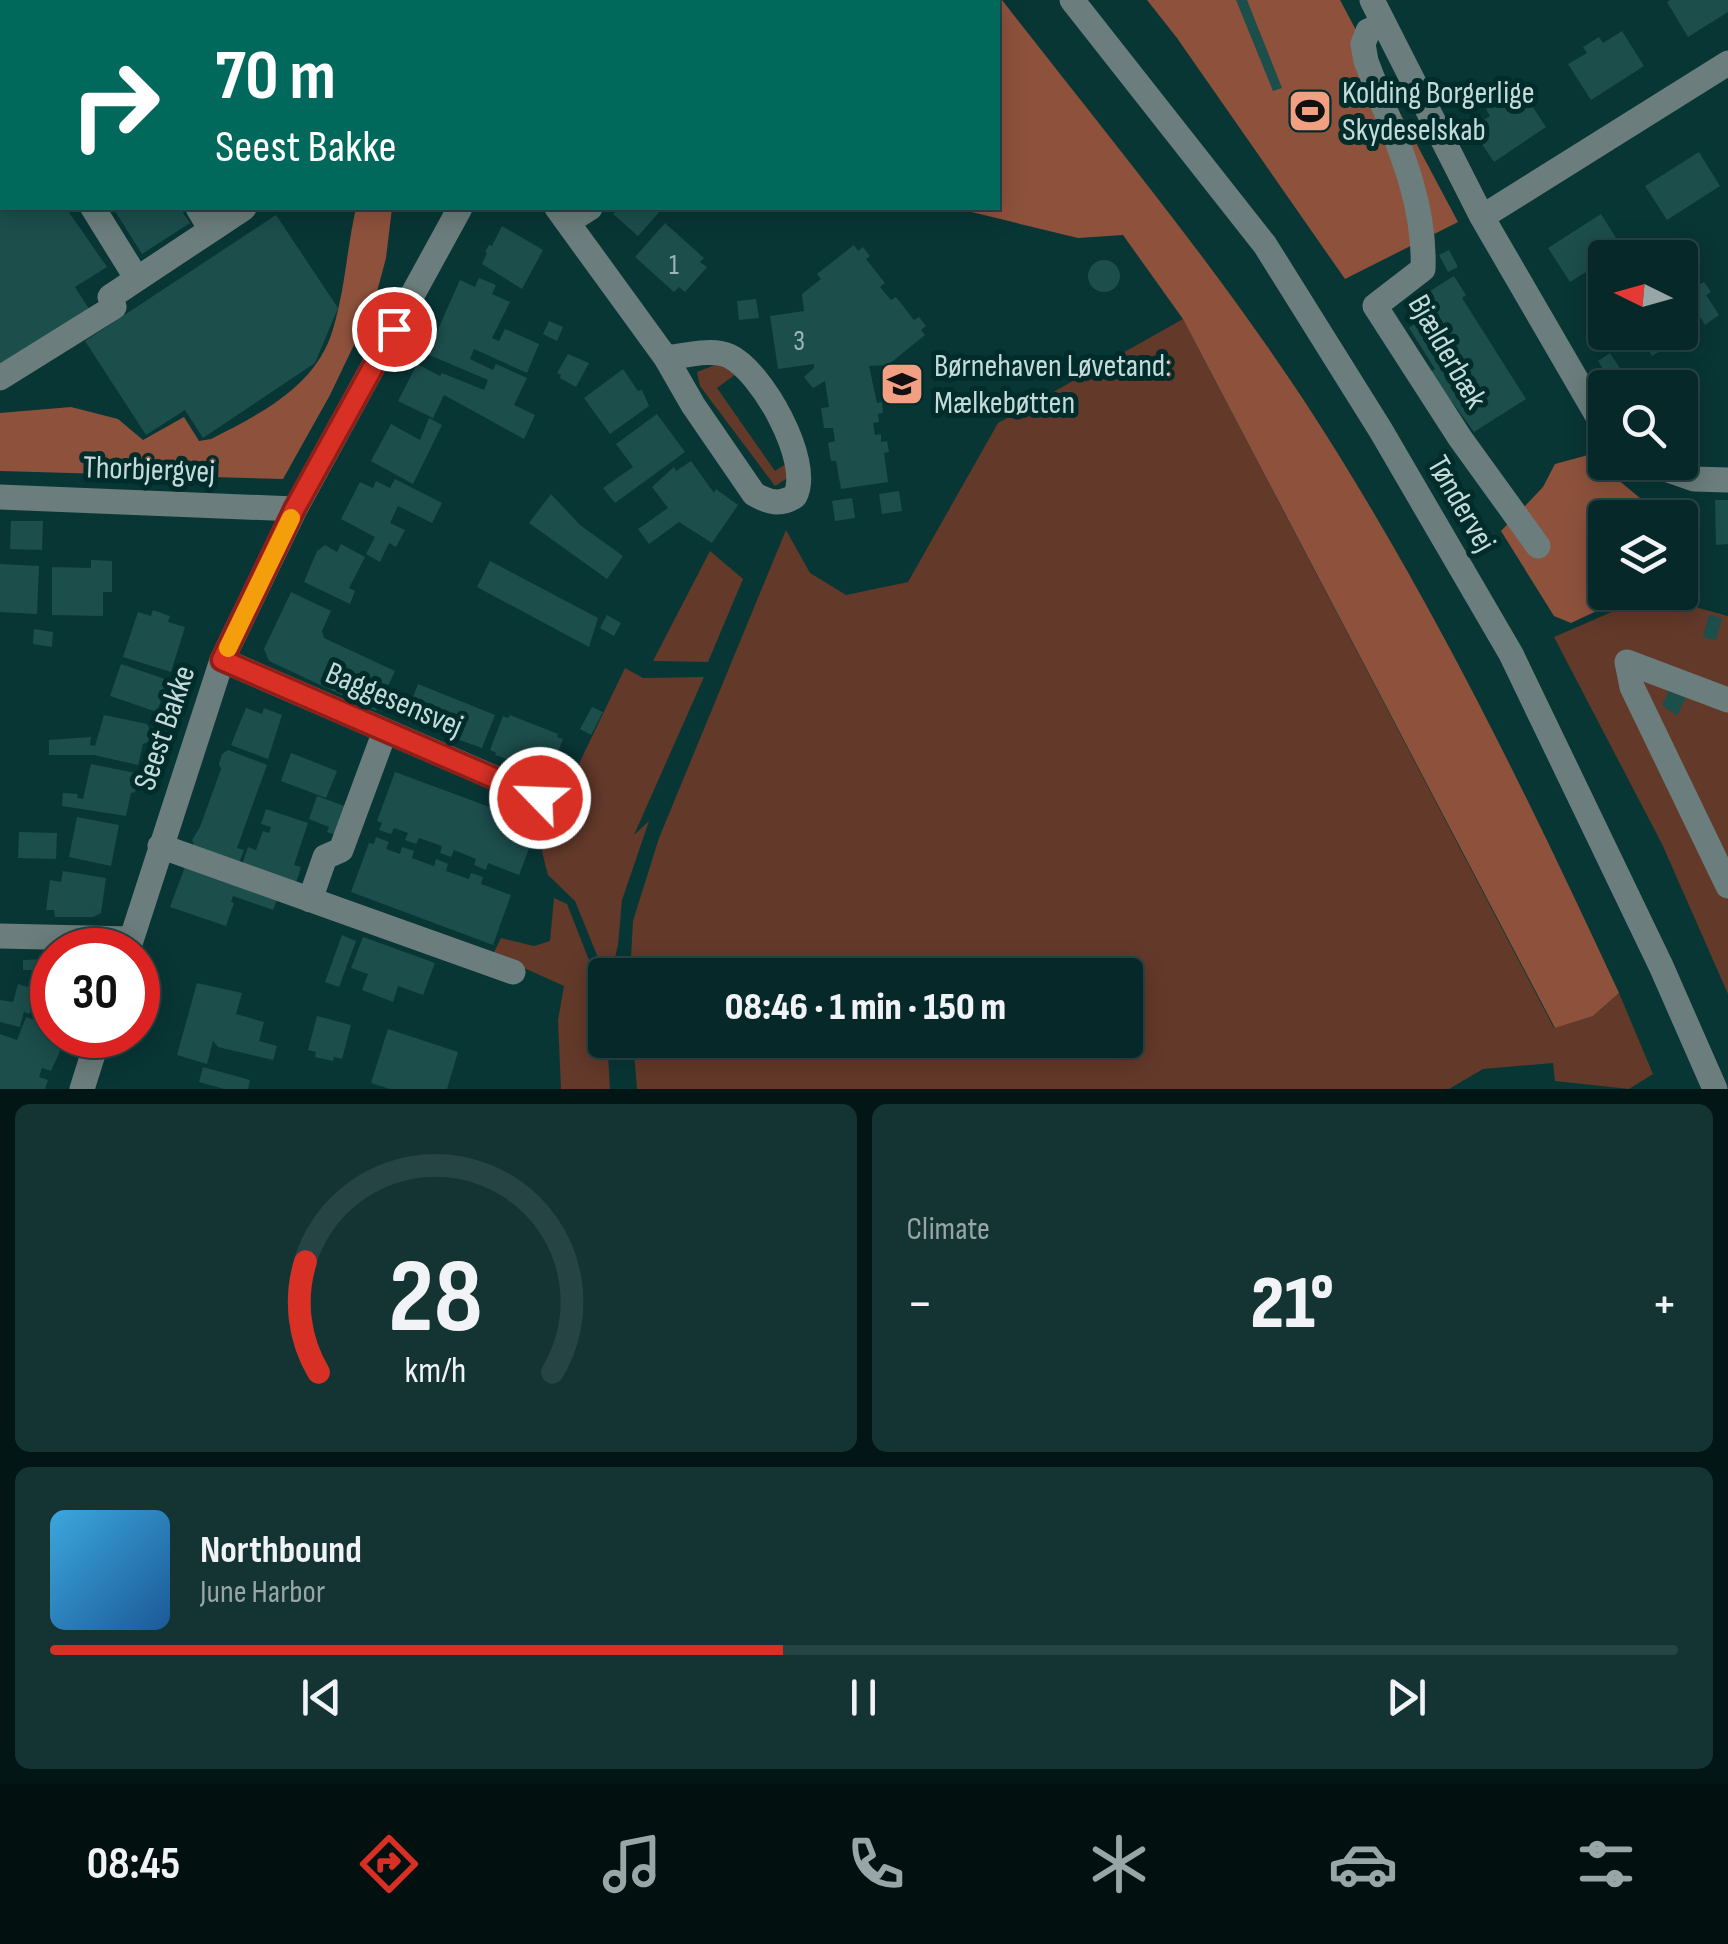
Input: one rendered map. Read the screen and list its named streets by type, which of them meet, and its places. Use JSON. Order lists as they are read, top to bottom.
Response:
{
  "streets": {
    "street": [
      "Bjælderbæk",
      "Thorbjergvej",
      "Tøndervej",
      "Baggesensvej",
      "Seest Bakke"
    ]
  },
  "crossings": [
    ["Thorbjergvej", "Seest Bakke"],
    ["Baggesensvej", "Seest Bakke"]
  ],
  "places": {
    "sports": ["Kolding Borgerlige Skydeselskab"],
    "school or university": ["Børnehaven Løvetand: Mælkebøtten"]
  },
  "house_numbers": ["1", "3"],
  "north": "left",
  "page": {
    "turn": ["70 m", "Seest Bakke"],
    "limit": "30",
    "trip": "08:46 · 1 min · 150 m",
    "tile": "Climate",
    "heat": ["−", "21°", "+"],
    "song": ["Northbound", "June Harbor"],
    "tabs": "08:45",
    "gauge": ["28", "km/h"]
  }
}
